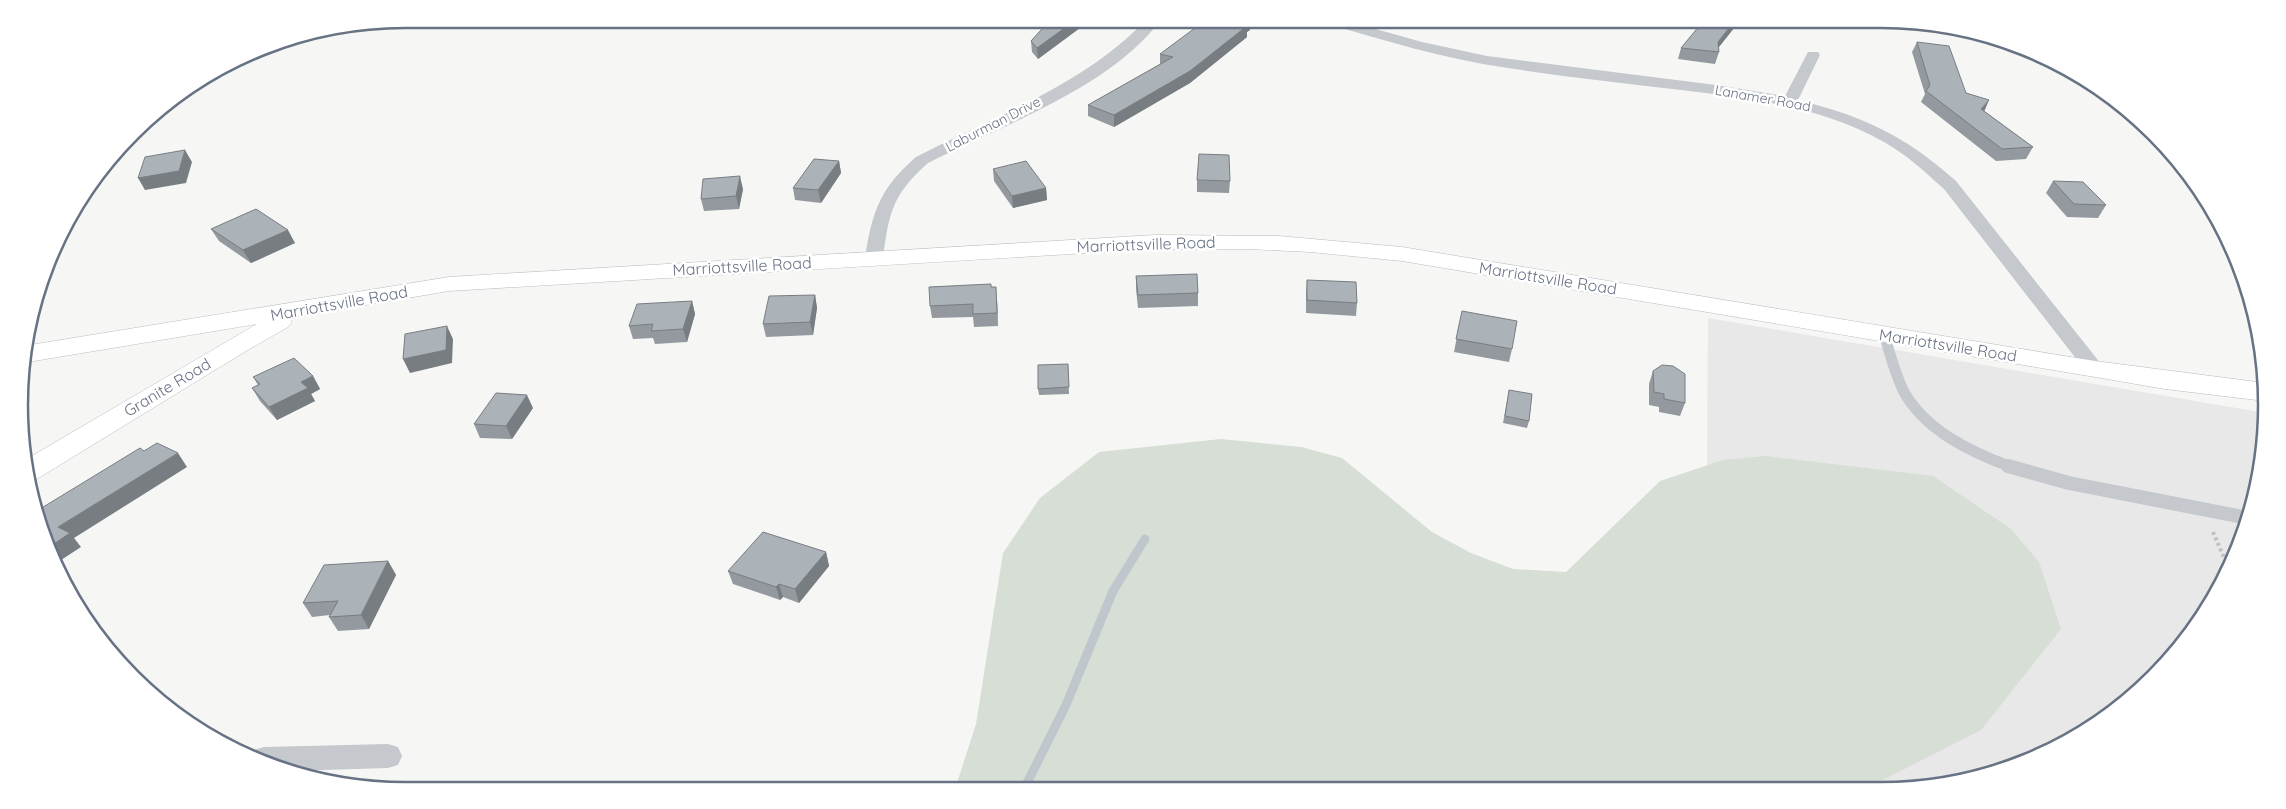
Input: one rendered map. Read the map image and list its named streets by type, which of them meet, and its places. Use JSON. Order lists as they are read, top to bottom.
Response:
{
  "streets": {
    "main road": ["Marriottsville Road", "Granite Road"],
    "street": ["Lanamer Road", "Laburman Drive"]
  },
  "crossings": [
    ["Lanamer Road", "Marriottsville Road"],
    ["Laburman Drive", "Marriottsville Road"],
    ["Marriottsville Road", "Granite Road"]
  ]
}
